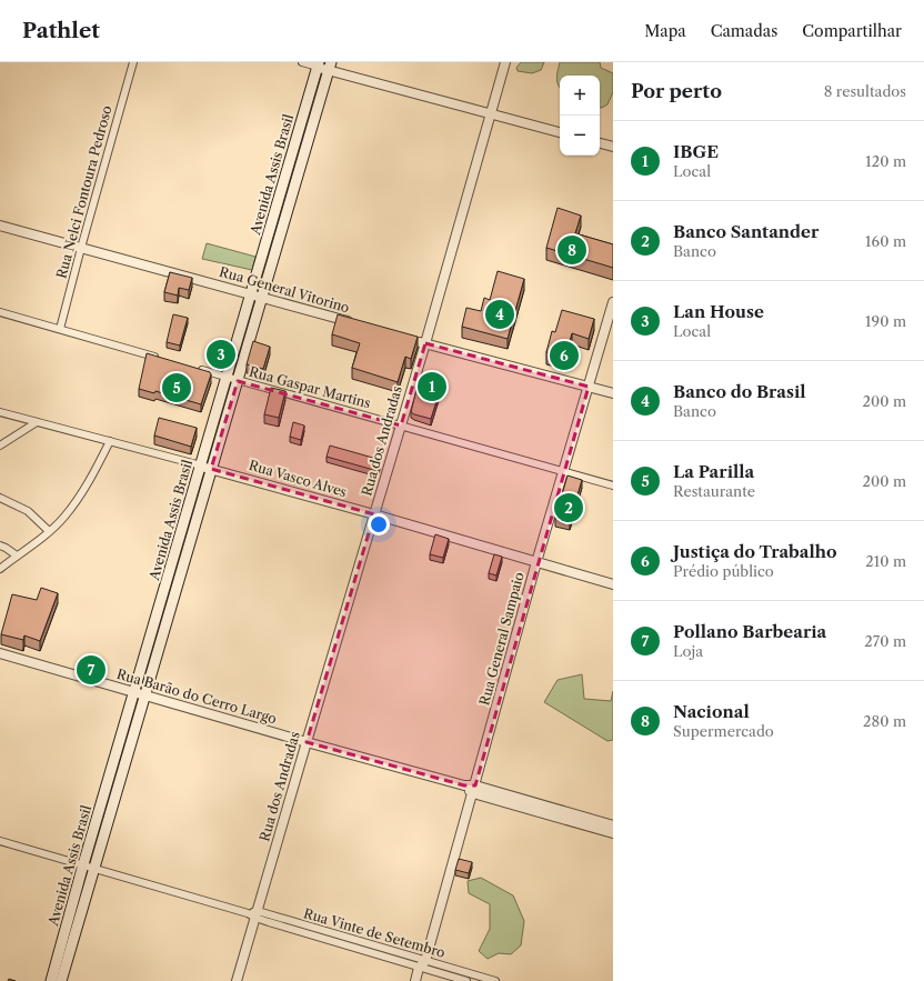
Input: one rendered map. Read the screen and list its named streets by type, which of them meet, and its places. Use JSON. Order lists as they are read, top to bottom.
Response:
{
  "streets": {
    "main road": ["Avenida Assis Brasil"],
    "street": [
      "Rua Nelci Fontoura Pedroso",
      "Rua General Vitorino",
      "Rua Gaspar Martins",
      "Rua dos Andradas",
      "Rua Vasco Alves",
      "Rua General Sampaio",
      "Rua Barão do Cerro Largo",
      "Rua Vinte de Setembro"
    ]
  },
  "crossings": [
    ["Avenida Assis Brasil", "Rua General Vitorino"],
    ["Avenida Assis Brasil", "Rua Gaspar Martins"],
    ["Avenida Assis Brasil", "Rua Vasco Alves"],
    ["Avenida Assis Brasil", "Rua Barão do Cerro Largo"],
    ["Avenida Assis Brasil", "Rua Vinte de Setembro"],
    ["Rua Nelci Fontoura Pedroso", "Rua General Vitorino"],
    ["Rua Gaspar Martins", "Rua dos Andradas"],
    ["Rua Gaspar Martins", "Rua General Sampaio"],
    ["Rua dos Andradas", "Rua Vasco Alves"],
    ["Rua dos Andradas", "Rua Barão do Cerro Largo"],
    ["Rua dos Andradas", "Rua Vinte de Setembro"],
    ["Rua Vasco Alves", "Rua General Sampaio"],
    ["Rua General Sampaio", "Rua Barão do Cerro Largo"],
    ["Rua General Sampaio", "Rua Vinte de Setembro"]
  ],
  "page": {
    "header": "Pathlet",
    "nav": ["Mapa", "Camadas", "Compartilhar"],
    "heading": ["Por perto", "8 resultados"],
    "map_buttons": ["+", "−"],
    "list": [
      {
        "mark": "1",
        "name": "IBGE",
        "note": "Local",
        "value": "120 m"
      },
      {
        "mark": "2",
        "name": "Banco Santander",
        "note": "Banco",
        "value": "160 m"
      },
      {
        "mark": "3",
        "name": "Lan House",
        "note": "Local",
        "value": "190 m"
      },
      {
        "mark": "4",
        "name": "Banco do Brasil",
        "note": "Banco",
        "value": "200 m"
      },
      {
        "mark": "5",
        "name": "La Parilla",
        "note": "Restaurante",
        "value": "200 m"
      },
      {
        "mark": "6",
        "name": "Justiça do Trabalho",
        "note": "Prédio público",
        "value": "210 m"
      },
      {
        "mark": "7",
        "name": "Pollano Barbearia",
        "note": "Loja",
        "value": "270 m"
      },
      {
        "mark": "8",
        "name": "Nacional",
        "note": "Supermercado",
        "value": "280 m"
      }
    ],
    "pins": [
      "8",
      "4",
      "3",
      "6",
      "1",
      "5",
      "2",
      "7"
    ]
  }
}
